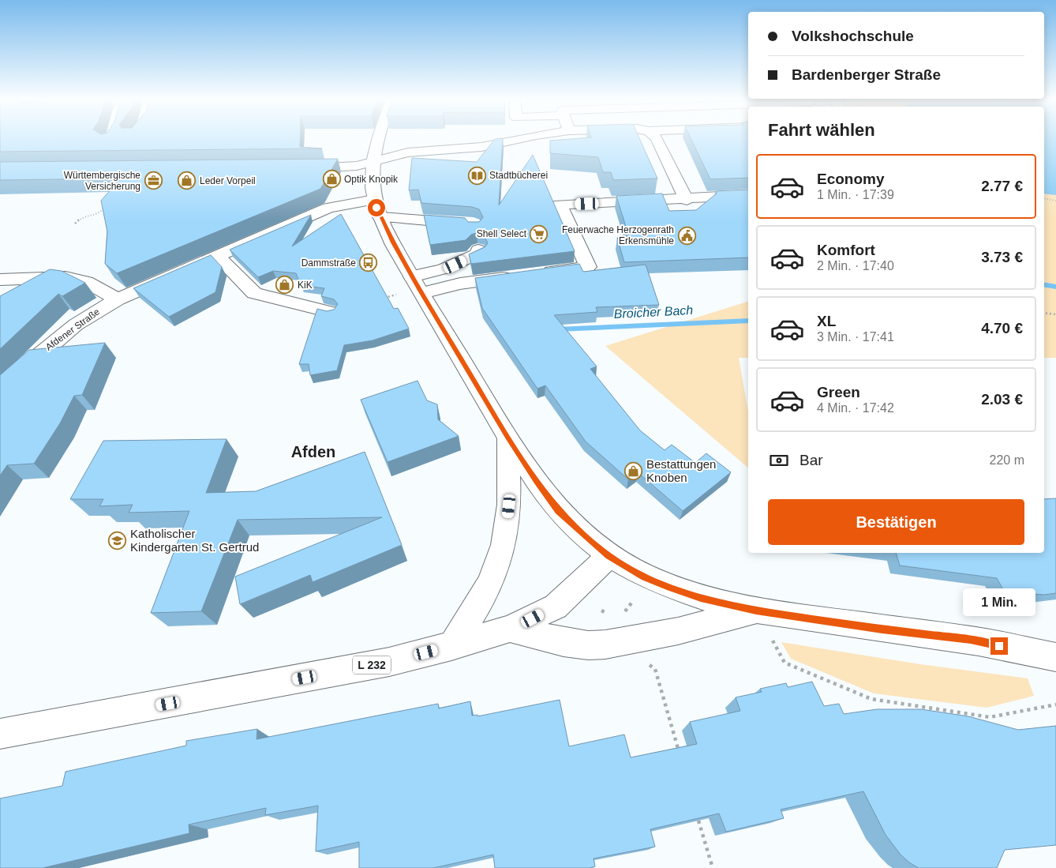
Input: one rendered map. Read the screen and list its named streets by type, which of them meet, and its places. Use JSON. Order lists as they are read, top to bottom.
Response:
{
  "streets": {
    "street": ["Afdener Straße", "L 232"]
  },
  "districts": ["Afden"],
  "water": ["Broicher Bach"],
  "places": {
    "library": ["Stadtbücherei"],
    "shop": [
      "Optik Knopik",
      "Leder Vorpeil",
      "KiK",
      "Bestattungen Knoben"
    ],
    "office": ["Württembergische Versicherung"],
    "supermarket": ["Shell Select"],
    "public building": ["Feuerwache Herzogenrath Erkensmühle"],
    "bus stop": ["Dammstraße"],
    "school or university": ["Katholischer Kindergarten St. Gertrud"]
  },
  "page": {
    "banner": ["Volkshochschule", "Bardenberger Straße"],
    "heading": "Fahrt wählen",
    "list": [
      {
        "name": "Economy",
        "note": "1 Min. · 17:39",
        "value": "2.77 €"
      },
      {
        "name": "Komfort",
        "note": "2 Min. · 17:40",
        "value": "3.73 €"
      },
      {
        "name": "XL",
        "note": "3 Min. · 17:41",
        "value": "4.70 €"
      },
      {
        "name": "Green",
        "note": "4 Min. · 17:42",
        "value": "2.03 €"
      }
    ],
    "pay": ["Bar", "220 m"],
    "buttons": "Bestätigen",
    "bubble": "1 Min."
  }
}
